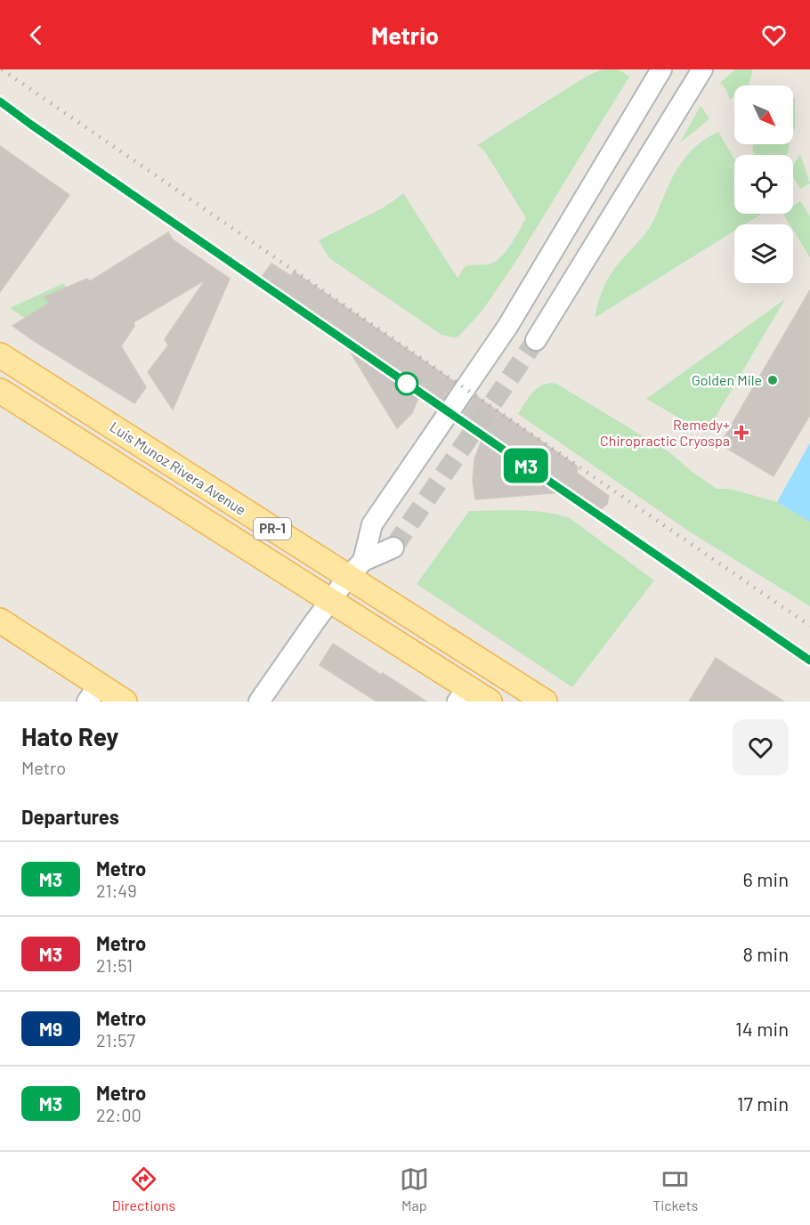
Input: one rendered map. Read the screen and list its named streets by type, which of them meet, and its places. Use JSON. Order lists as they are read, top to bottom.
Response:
{
  "streets": {
    "main road": ["Luis Munoz Rivera Avenue", "PR-1"]
  },
  "places": {
    "other": ["Golden Mile"],
    "health": ["Remedy+ Chiropractic Cryospa"]
  },
  "lines": ["metro line M3"],
  "north": "bottom right",
  "page": {
    "header": "Metrio",
    "on_map": "M3",
    "heading": [
      ["Hato Rey", "Metro"],
      "Departures"
    ],
    "list": [
      {
        "mark": "M3",
        "name": "Metro",
        "note": "21:49",
        "value": "6 min"
      },
      {
        "mark": "M3",
        "name": "Metro",
        "note": "21:51",
        "value": "8 min"
      },
      {
        "mark": "M9",
        "name": "Metro",
        "note": "21:57",
        "value": "14 min"
      },
      {
        "mark": "M3",
        "name": "Metro",
        "note": "22:00",
        "value": "17 min"
      }
    ],
    "tabs": ["Directions", "Map", "Tickets"]
  }
}
